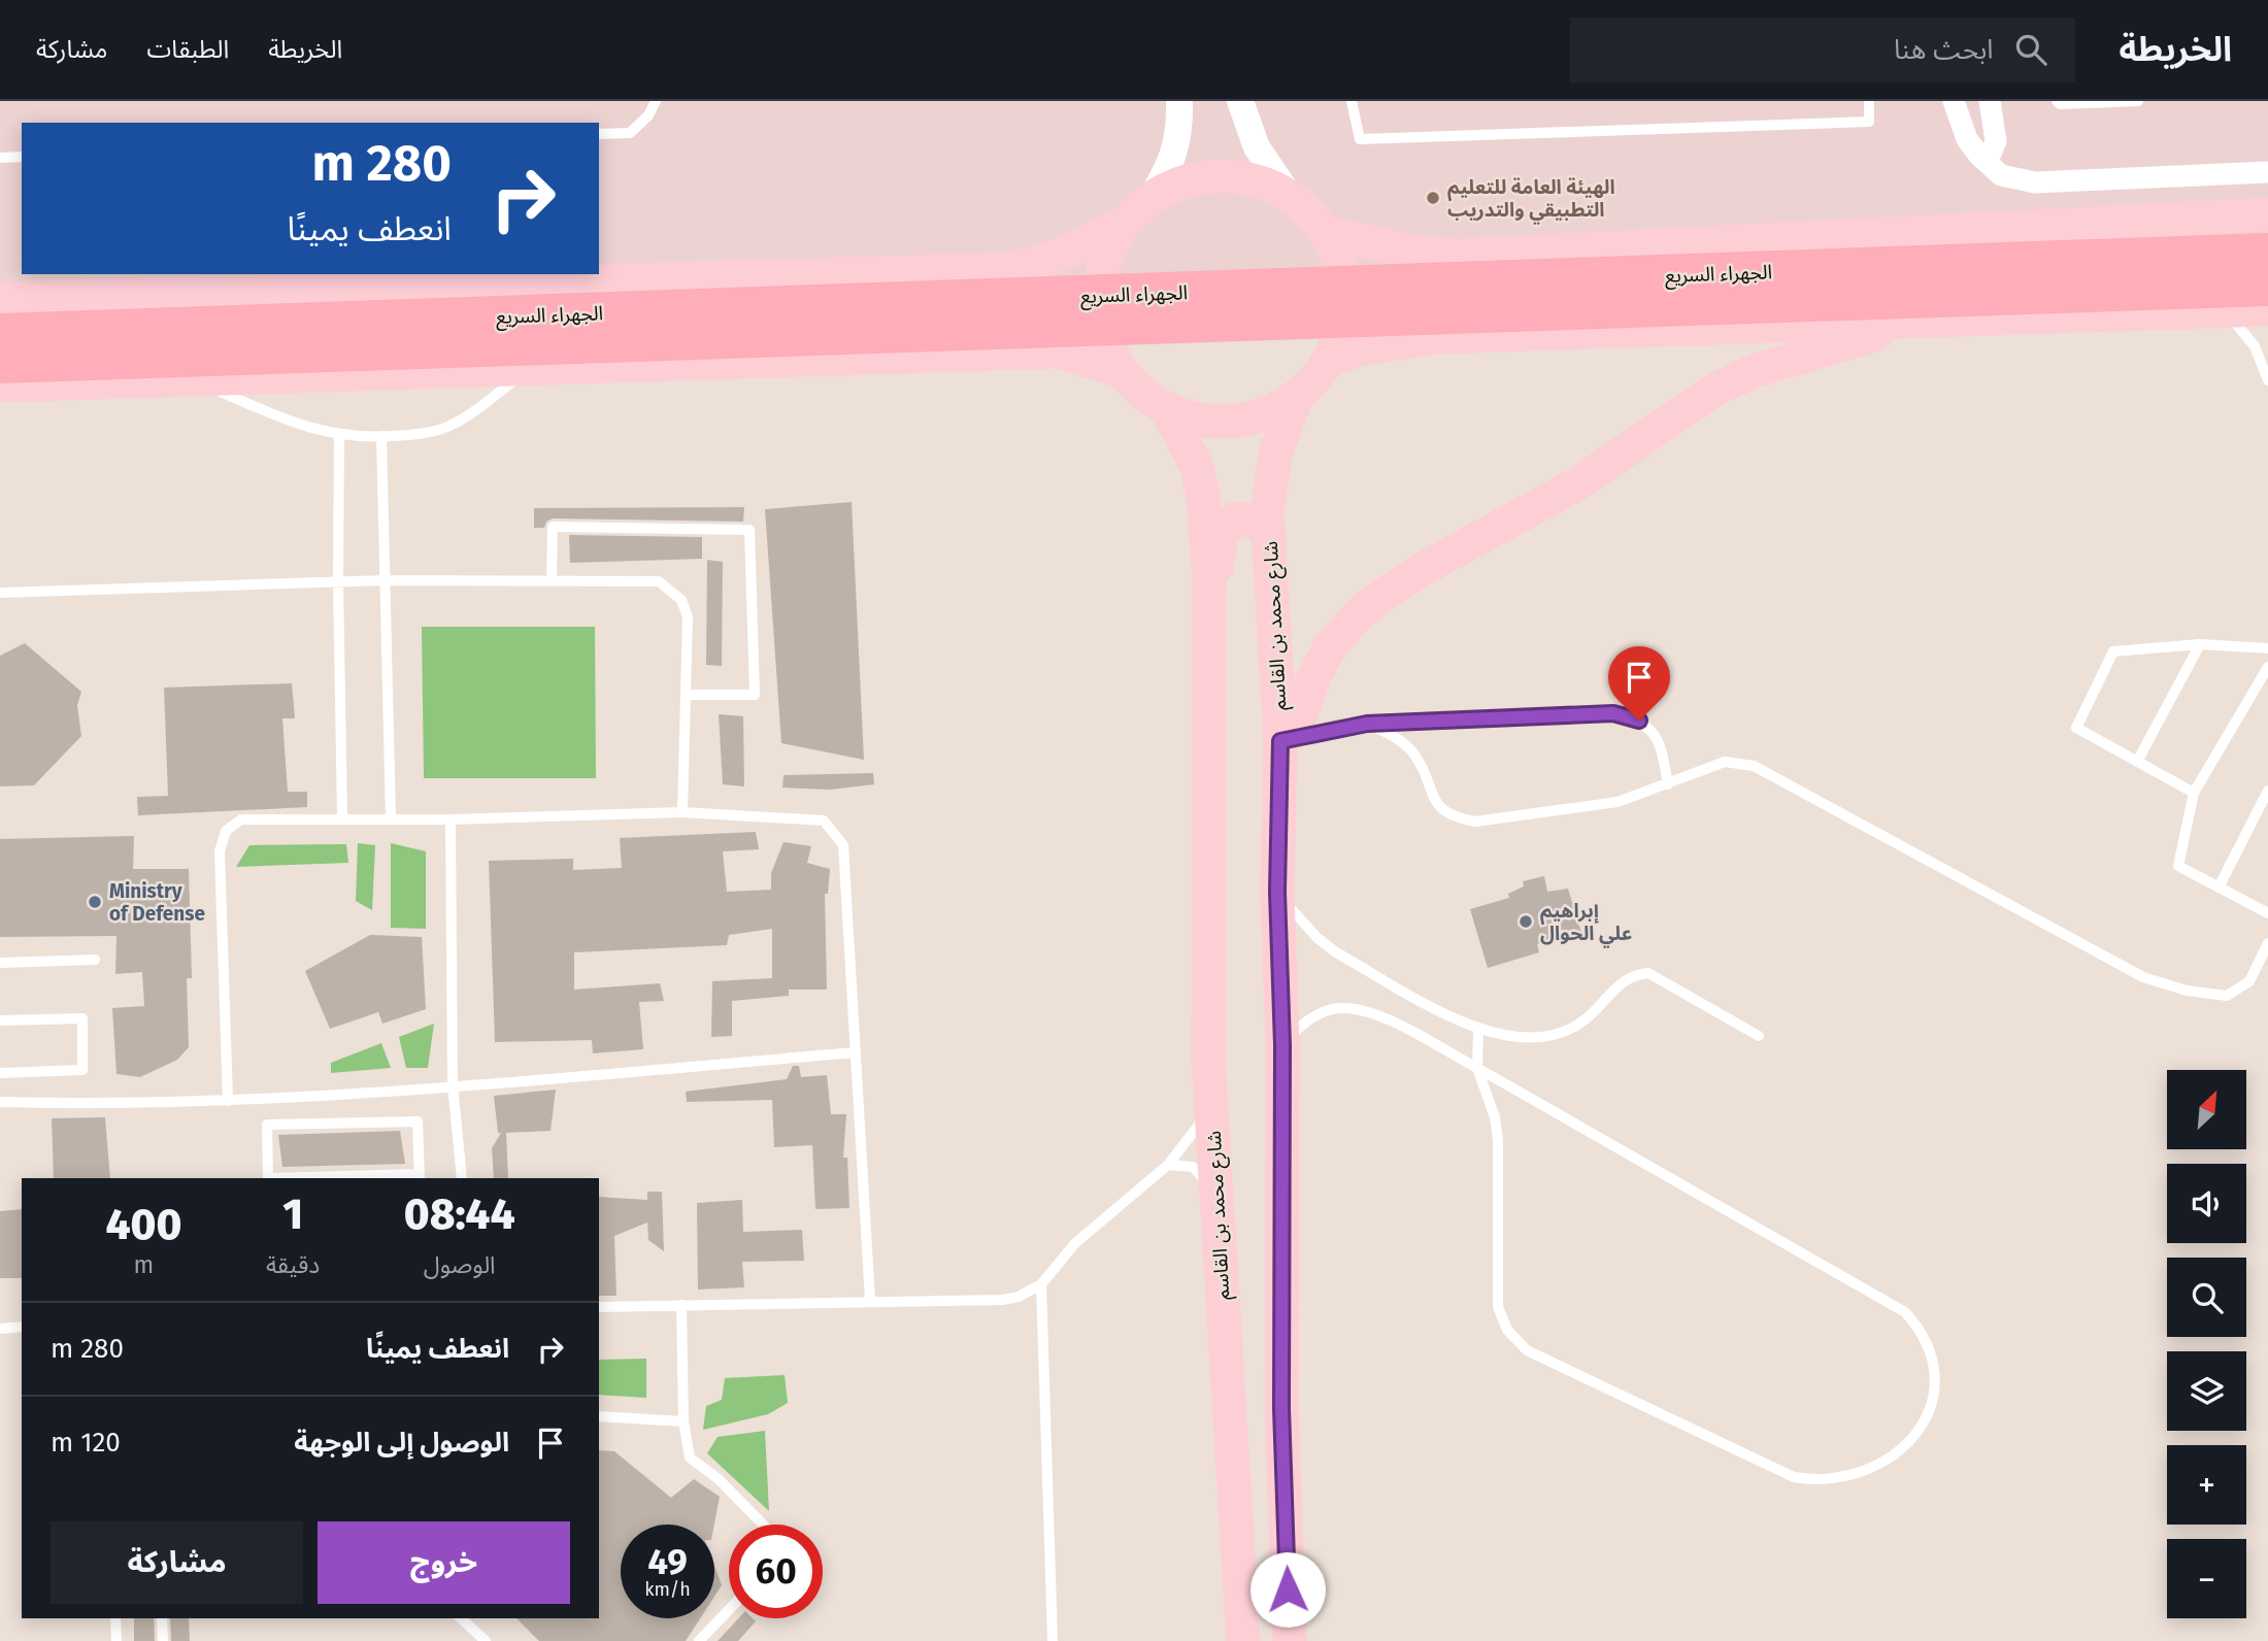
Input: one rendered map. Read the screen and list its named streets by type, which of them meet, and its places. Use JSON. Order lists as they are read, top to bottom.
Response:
{
  "streets": {
    "highway": ["الجهراء السريع"],
    "main road": ["شارع محمد بن القاسم"]
  },
  "crossings": [
    ["الجهراء السريع", "شارع محمد بن القاسم"]
  ],
  "places": ["الهيئة العامة للتعليم التطبيقي والتدريب", "Ministry of Defense", "إبراهيم علي الحوال"],
  "north": "top right",
  "page": {
    "header": "الخريطة",
    "search": "ابحث هنا",
    "nav": ["الخريطة", "الطبقات", "مشاركة"],
    "turn": ["280 m", "انعطف يمينًا"],
    "map_buttons": ["+", "−"],
    "eta": [
      "08:44",
      "الوصول",
      "1",
      "دقيقة",
      "400",
      "m"
    ],
    "list": [
      {
        "name": "انعطف يمينًا",
        "value": "280 m"
      },
      {
        "name": "الوصول إلى الوجهة",
        "value": "120 m"
      }
    ],
    "buttons": ["خروج", "مشاركة"],
    "speed": "49 km/h",
    "limit": "60"
  }
}
